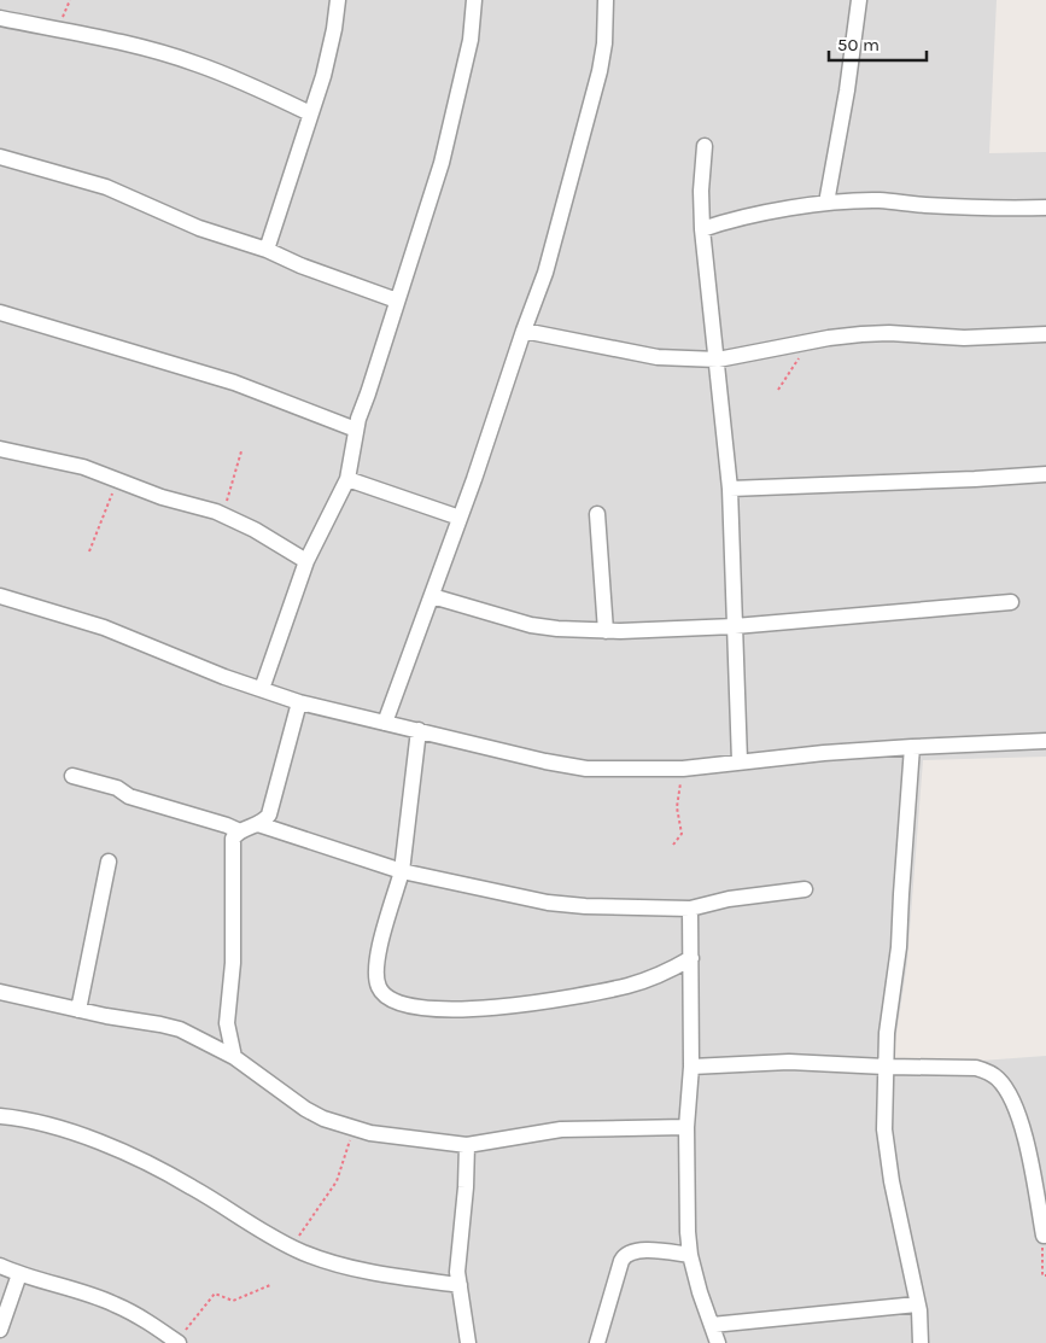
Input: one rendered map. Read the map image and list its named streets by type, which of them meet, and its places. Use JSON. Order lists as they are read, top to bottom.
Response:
{
  "scale_bar": "50 m"
}
